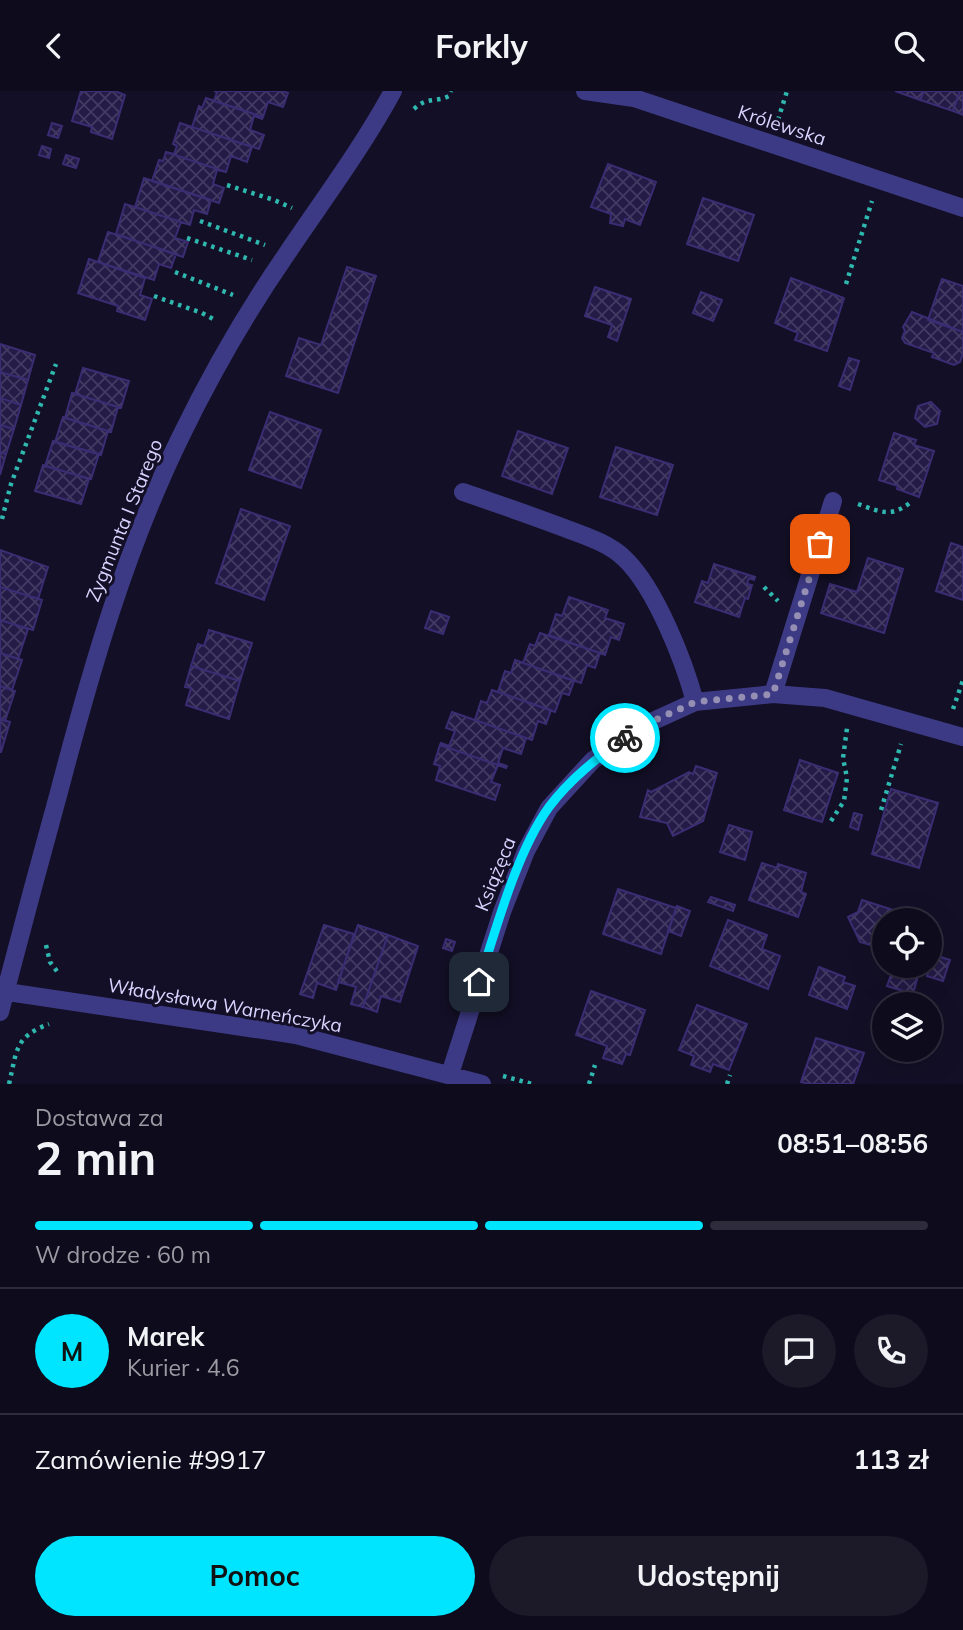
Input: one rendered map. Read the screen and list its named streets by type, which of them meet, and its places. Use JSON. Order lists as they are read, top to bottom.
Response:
{
  "streets": {
    "street": [
      "Królewska",
      "Zygmunta I Starego",
      "Książęca",
      "Władysława Warneńczyka"
    ]
  },
  "crossings": [
    ["Zygmunta I Starego", "Władysława Warneńczyka"],
    ["Książęca", "Władysława Warneńczyka"]
  ],
  "page": {
    "header": "Forkly",
    "heading": ["2 min", "Dostawa za", "08:51–08:56"],
    "panel": [
      "Marek",
      "Kurier · 4.6",
      "Zamówienie #9917",
      "113 zł"
    ],
    "bar": "W drodze · 60 m",
    "round": "M",
    "buttons": ["Pomoc", "Udostępnij"]
  }
}
